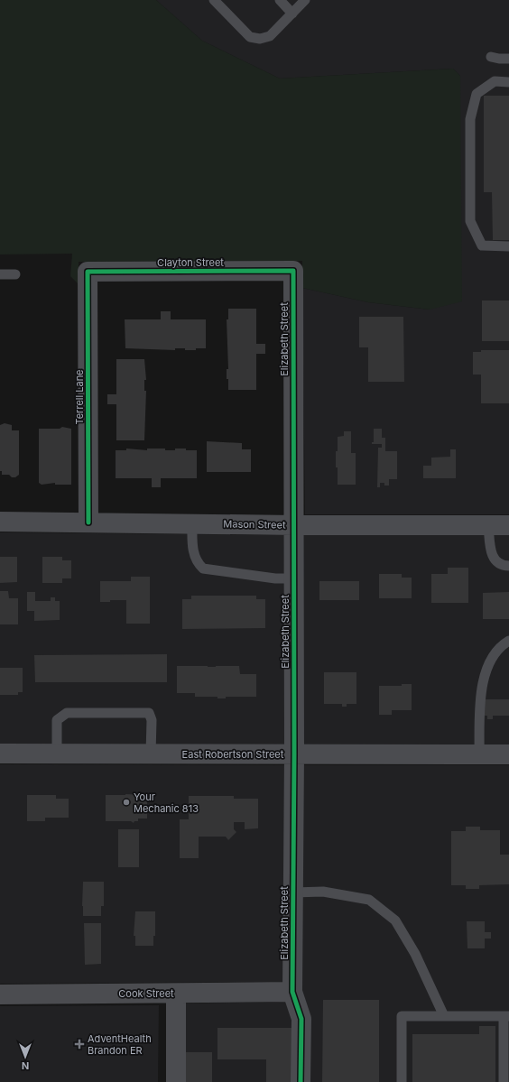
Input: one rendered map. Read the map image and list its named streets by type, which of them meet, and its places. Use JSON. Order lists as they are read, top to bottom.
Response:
{
  "streets": {
    "street": [
      "Clayton Street",
      "Elizabeth Street",
      "Terrell Lane",
      "Mason Street",
      "East Robertson Street",
      "Cook Street"
    ]
  },
  "crossings": [
    ["Clayton Street", "Elizabeth Street"],
    ["Clayton Street", "Terrell Lane"],
    ["Elizabeth Street", "Mason Street"],
    ["Elizabeth Street", "East Robertson Street"],
    ["Elizabeth Street", "Cook Street"],
    ["Terrell Lane", "Mason Street"]
  ],
  "places": {
    "other": ["Your Mechanic 813"],
    "health": ["AdventHealth Brandon ER"]
  },
  "north": "bottom"
}
